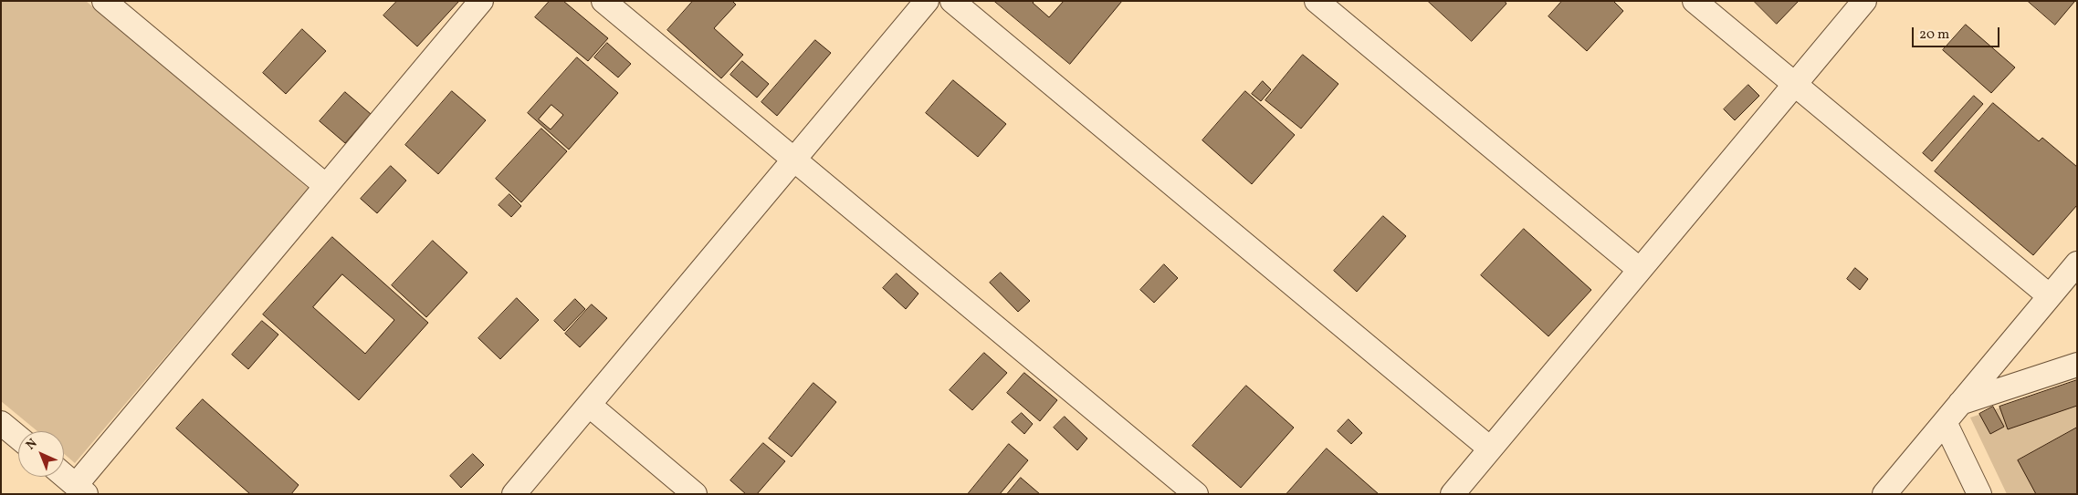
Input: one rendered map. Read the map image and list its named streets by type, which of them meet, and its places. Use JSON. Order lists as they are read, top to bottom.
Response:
{
  "scale_bar": "20 m",
  "north": "top left"
}
